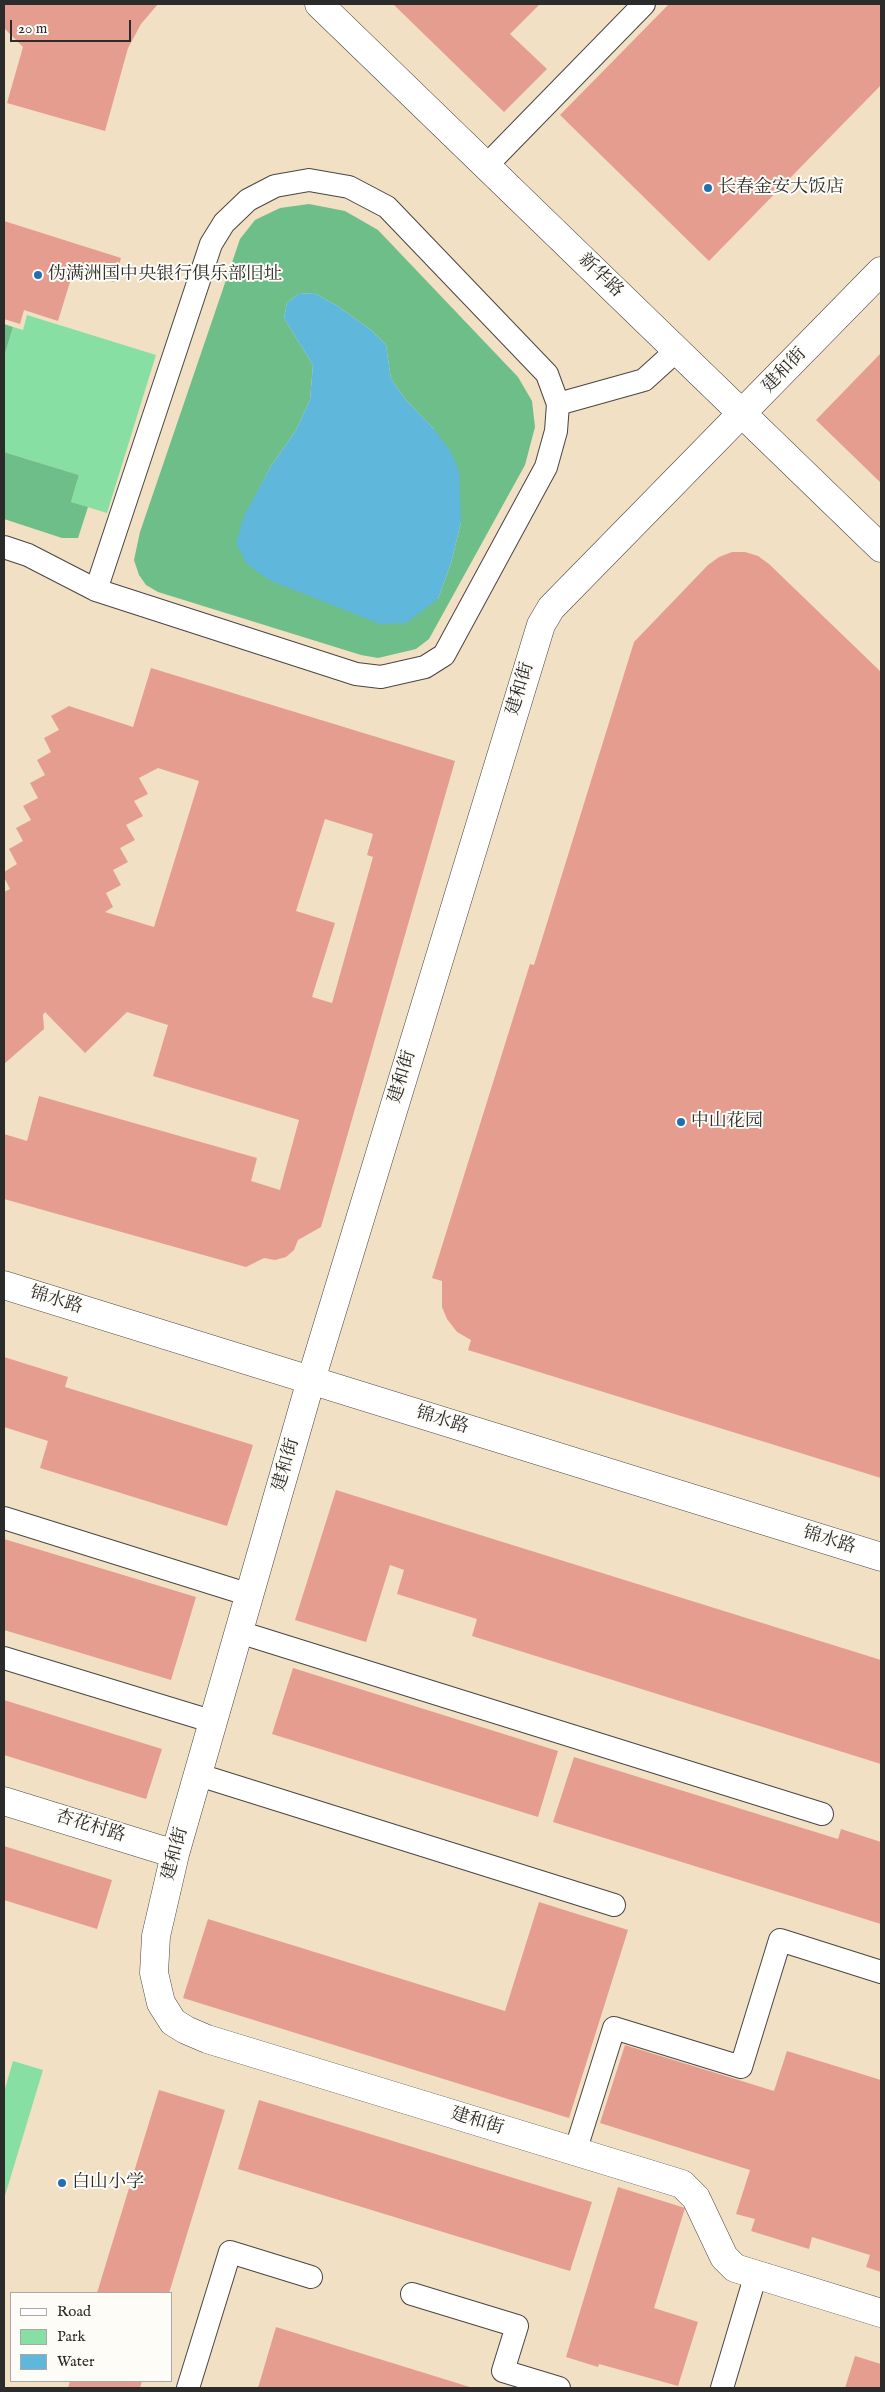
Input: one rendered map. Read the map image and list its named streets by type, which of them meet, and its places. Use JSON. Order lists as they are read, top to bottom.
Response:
{
  "streets": {
    "street": [
      "新华路",
      "建和街",
      "锦水路",
      "杏花村路"
    ]
  },
  "crossings": [
    ["新华路", "建和街"],
    ["建和街", "锦水路"],
    ["建和街", "杏花村路"]
  ],
  "places": [
    "长春金安大饭店",
    "伪满洲国中央银行俱乐部旧址",
    "中山花园",
    "白山小学"
  ],
  "legend": ["Road", "Park", "Water"],
  "scale_bar": "20 m"
}
